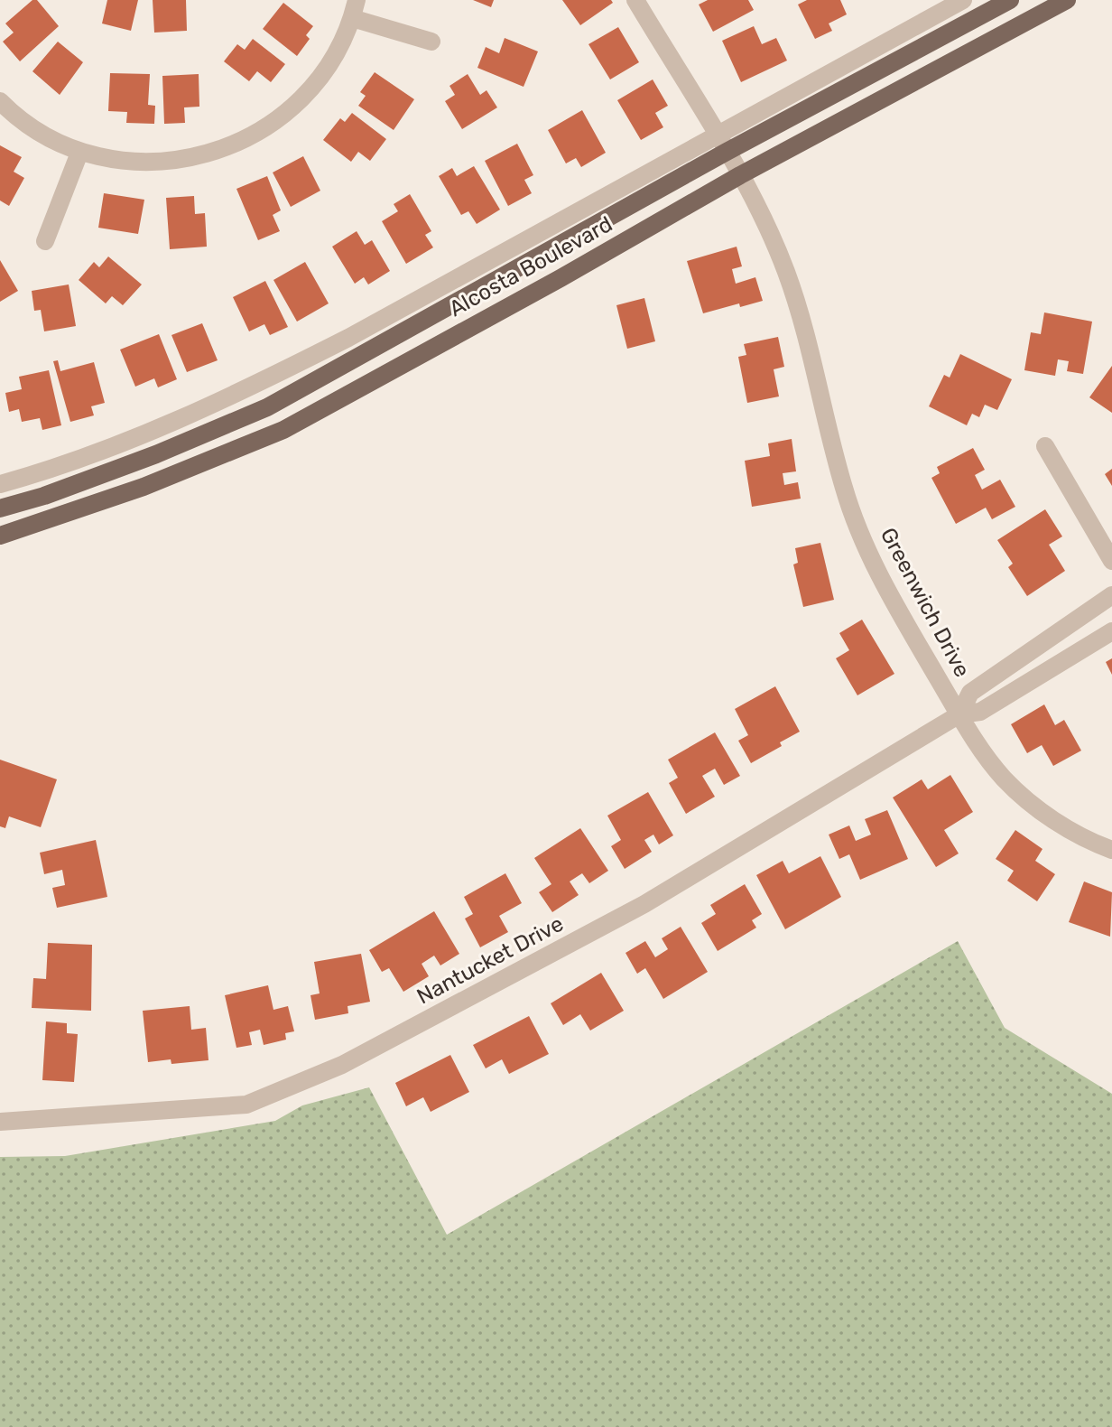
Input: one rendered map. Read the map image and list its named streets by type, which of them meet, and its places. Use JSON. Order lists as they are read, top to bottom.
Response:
{
  "streets": {
    "main road": ["Alcosta Boulevard"],
    "street": ["Greenwich Drive", "Nantucket Drive"]
  },
  "crossings": [
    ["Alcosta Boulevard", "Greenwich Drive"],
    ["Greenwich Drive", "Nantucket Drive"]
  ]
}
